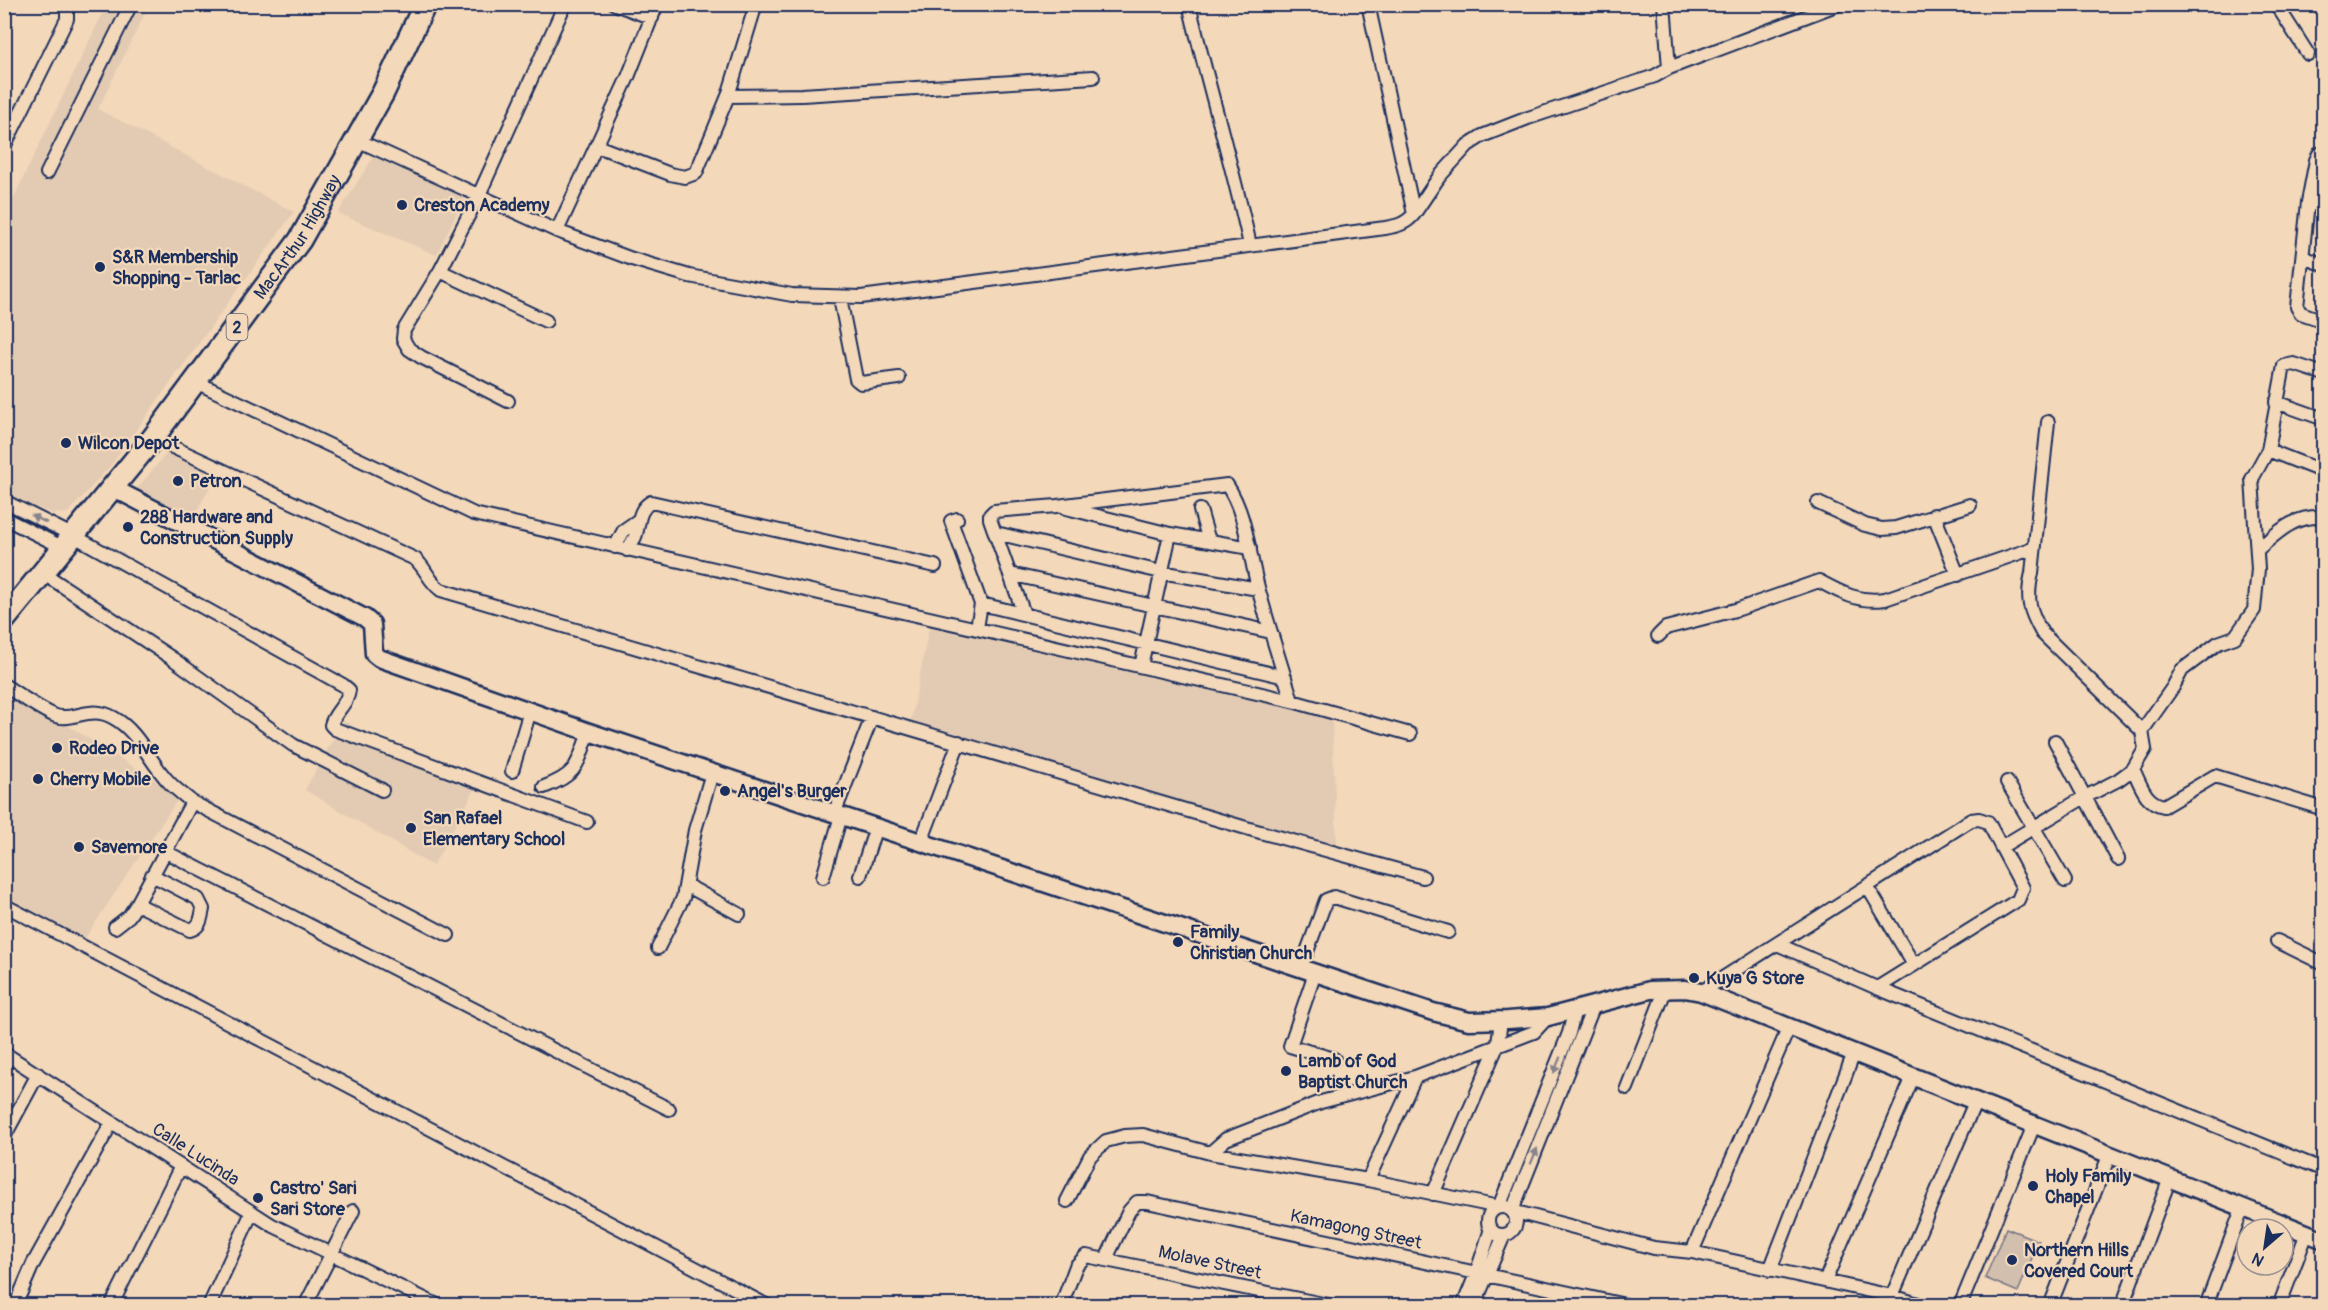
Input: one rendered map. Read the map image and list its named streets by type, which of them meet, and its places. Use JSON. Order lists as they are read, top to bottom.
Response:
{
  "streets": {
    "highway": ["MacArthur Highway", "2"],
    "street": ["Calle Lucinda", "Kamagong Street", "Molave Street"]
  },
  "crossings": [
    ["Kamagong Street", "Molave Street"]
  ],
  "places": [
    "Creston Academy",
    "S&R Membership Shopping - Tarlac",
    "Wilcon Depot",
    "Petron",
    "288 Hardware and Construction Supply",
    "Rodeo Drive",
    "Cherry Mobile",
    "Angel's Burger",
    "San Rafael Elementary School",
    "Savemore",
    "Family Christian Church",
    "Kuya G Store",
    "Lamb of God Baptist Church",
    "Holy Family Chapel",
    "Castro' Sari Sari Store",
    "Northern Hills Covered Court"
  ],
  "north": "bottom left"
}
